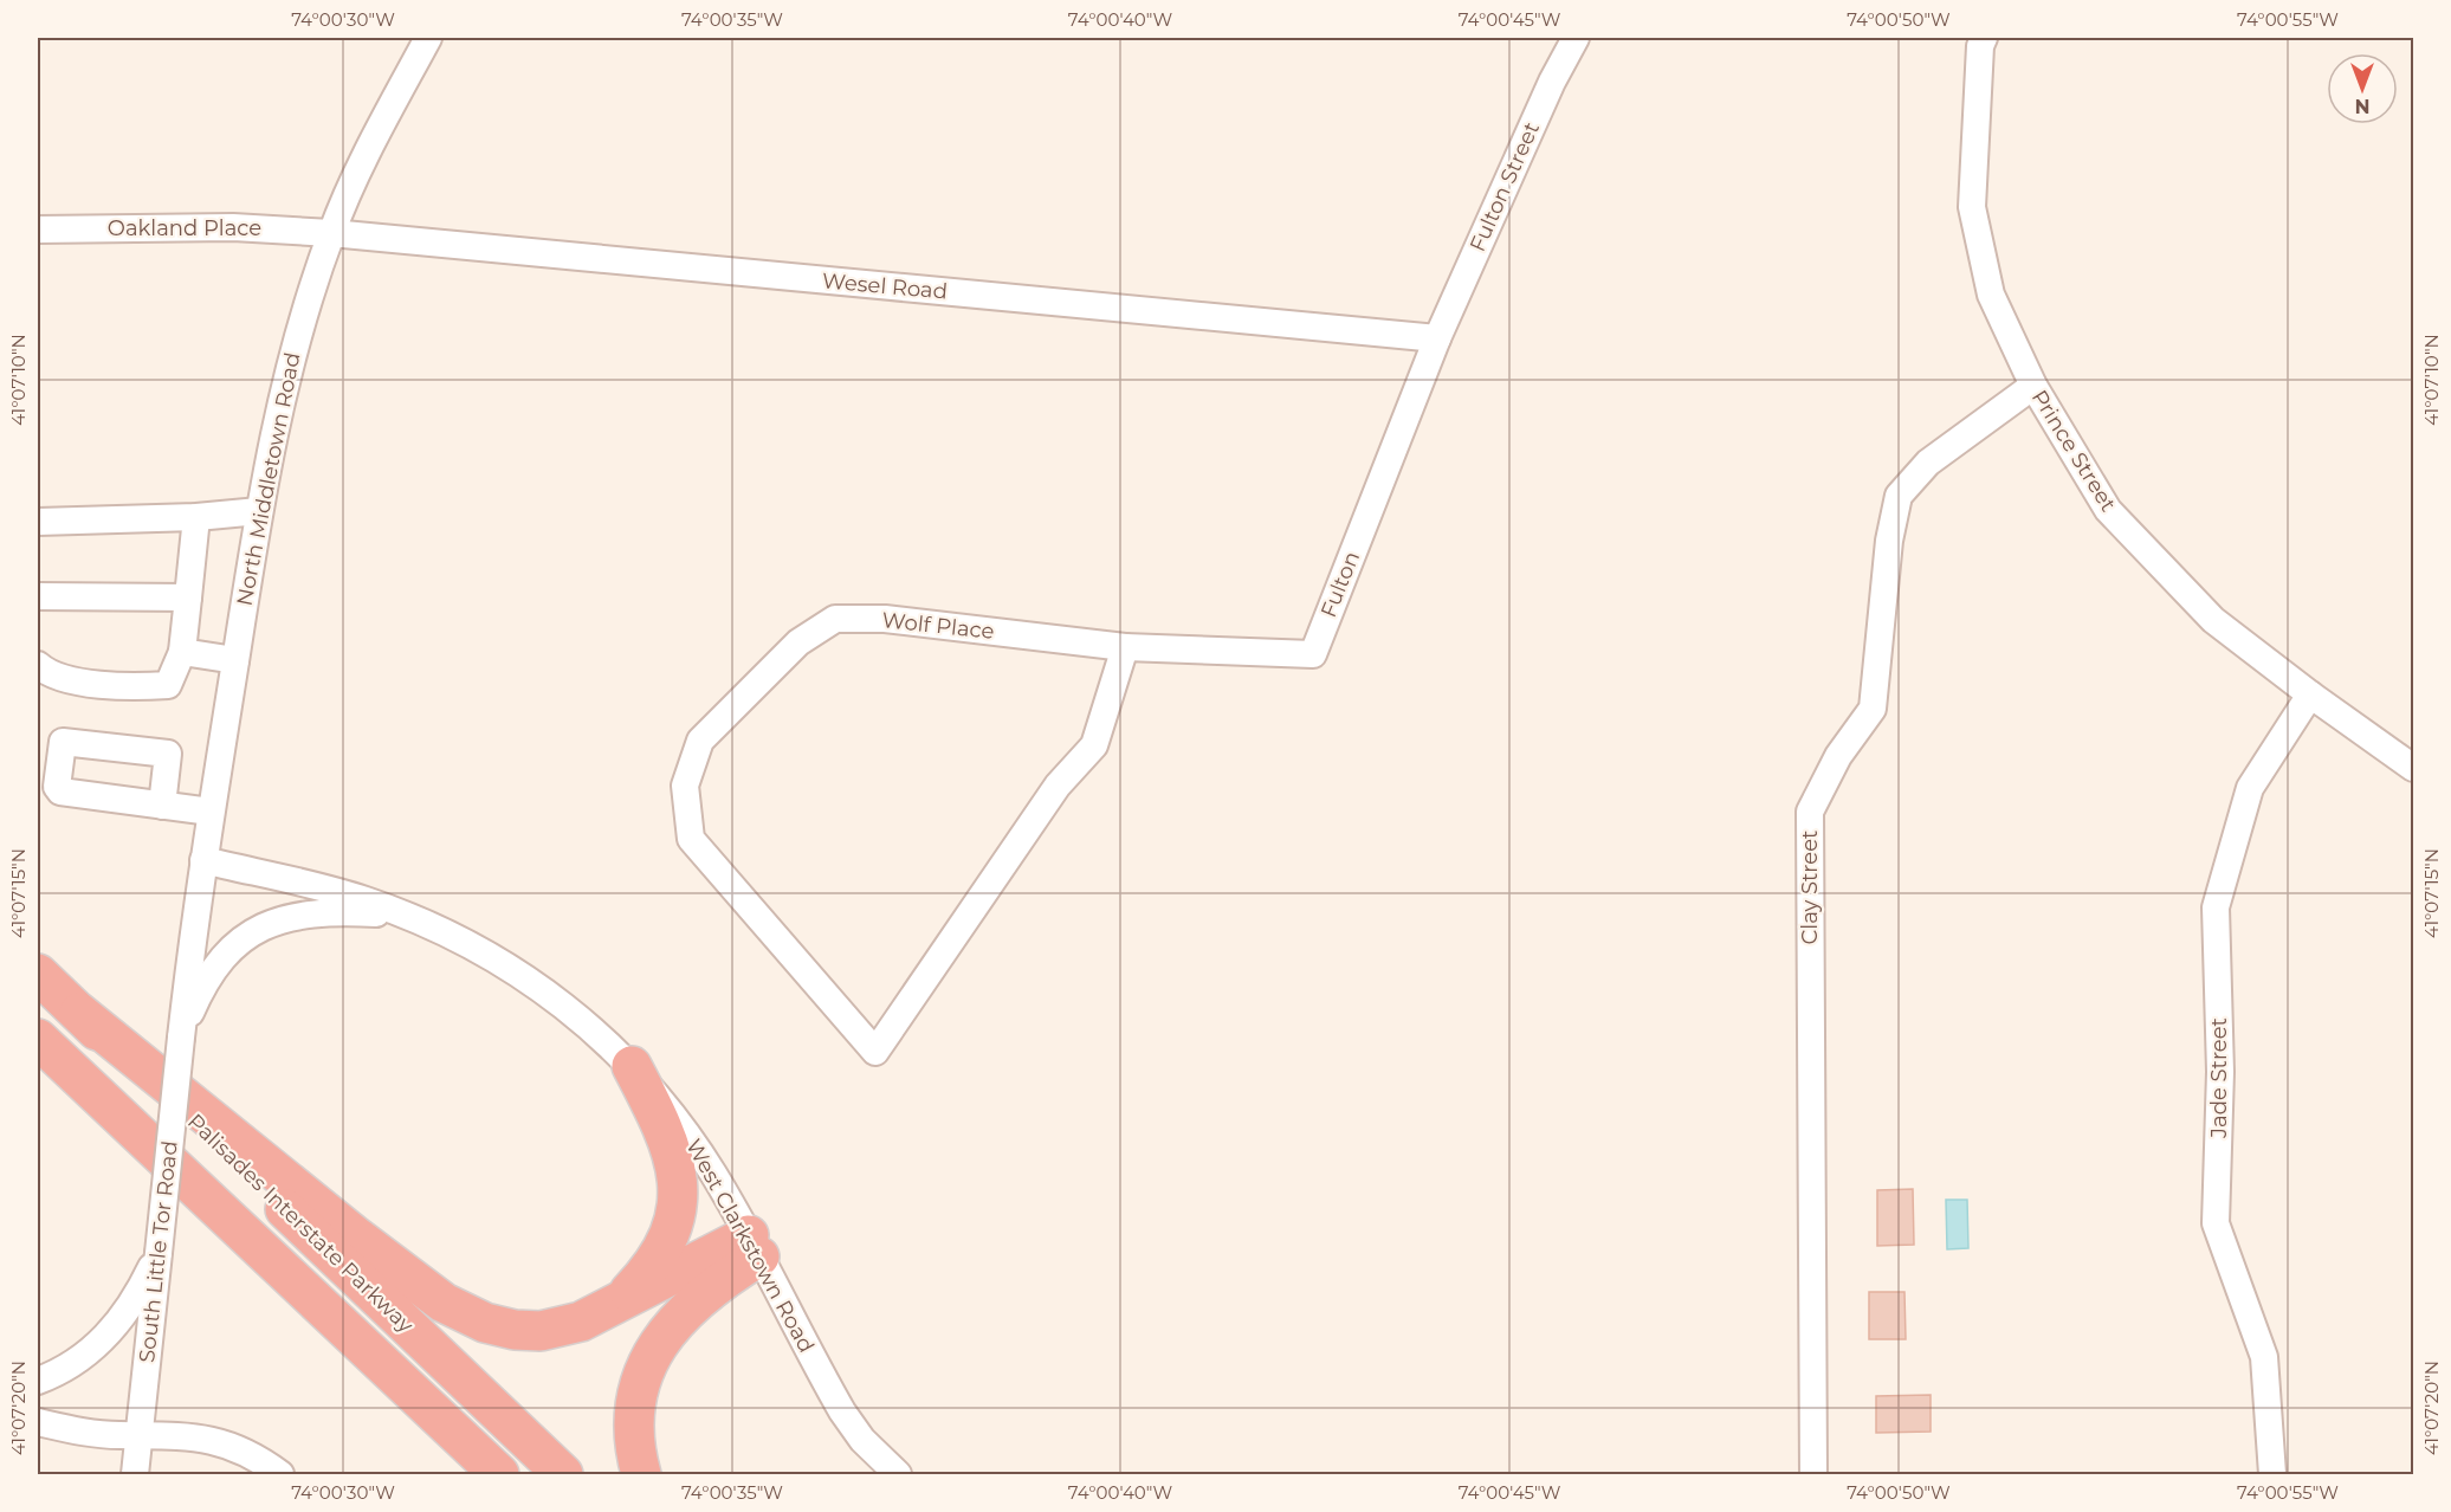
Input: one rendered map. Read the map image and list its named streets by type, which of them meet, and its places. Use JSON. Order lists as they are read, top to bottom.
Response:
{
  "streets": {
    "highway": ["Palisades Interstate Parkway"],
    "street": [
      "Fulton Street",
      "Oakland Place",
      "Wesel Road",
      "Prince Street",
      "North Middletown Road",
      "Fulton",
      "Wolf Place",
      "Clay Street",
      "Jade Street",
      "West Clarkstown Road",
      "South Little Tor Road"
    ]
  },
  "crossings": [
    ["Fulton Street", "Wesel Road"],
    ["Fulton Street", "Fulton"],
    ["Oakland Place", "Wesel Road"],
    ["Oakland Place", "North Middletown Road"],
    ["Wesel Road", "North Middletown Road"],
    ["Wesel Road", "Fulton"],
    ["Prince Street", "Clay Street"],
    ["Prince Street", "Jade Street"],
    ["North Middletown Road", "West Clarkstown Road"],
    ["North Middletown Road", "South Little Tor Road"],
    ["Fulton", "Wolf Place"],
    ["West Clarkstown Road", "South Little Tor Road"]
  ],
  "north": "bottom",
  "coordinates": [
    "74°00'30\"W",
    "74°00'35\"W",
    "74°00'40\"W",
    "74°00'45\"W",
    "74°00'50\"W",
    "74°00'55\"W",
    "41°07'10\"N",
    "41°07'15\"N",
    "41°07'20\"N"
  ]
}
